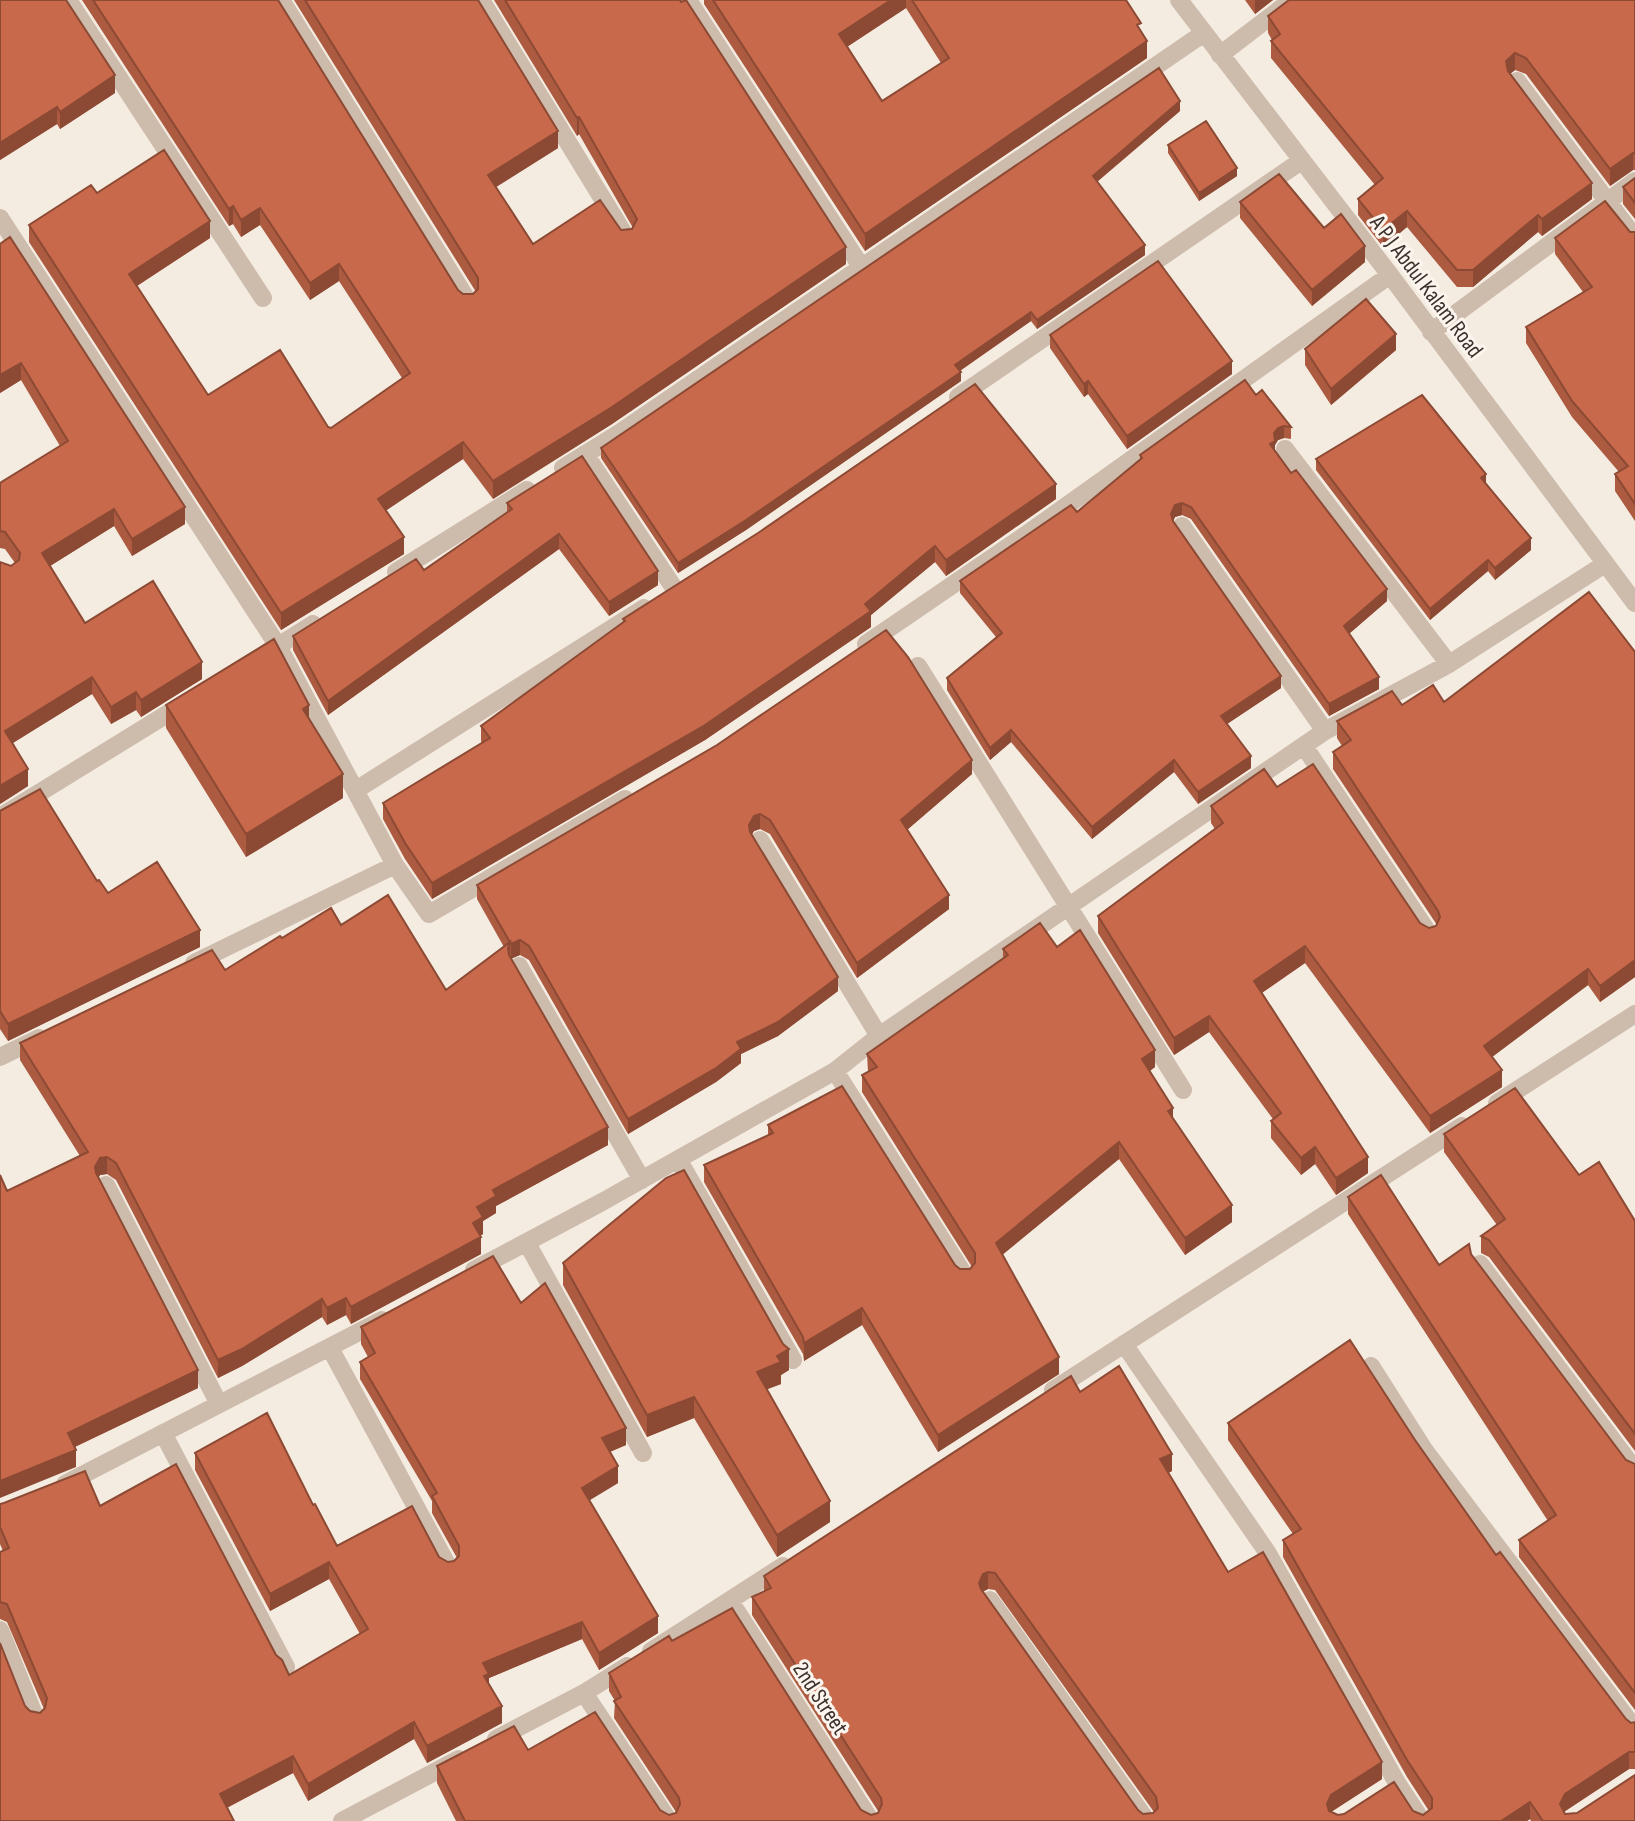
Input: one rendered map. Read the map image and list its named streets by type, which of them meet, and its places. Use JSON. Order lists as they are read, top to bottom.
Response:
{
  "streets": {
    "street": ["A P J Abdul Kalam Road", "2nd Street"]
  }
}
